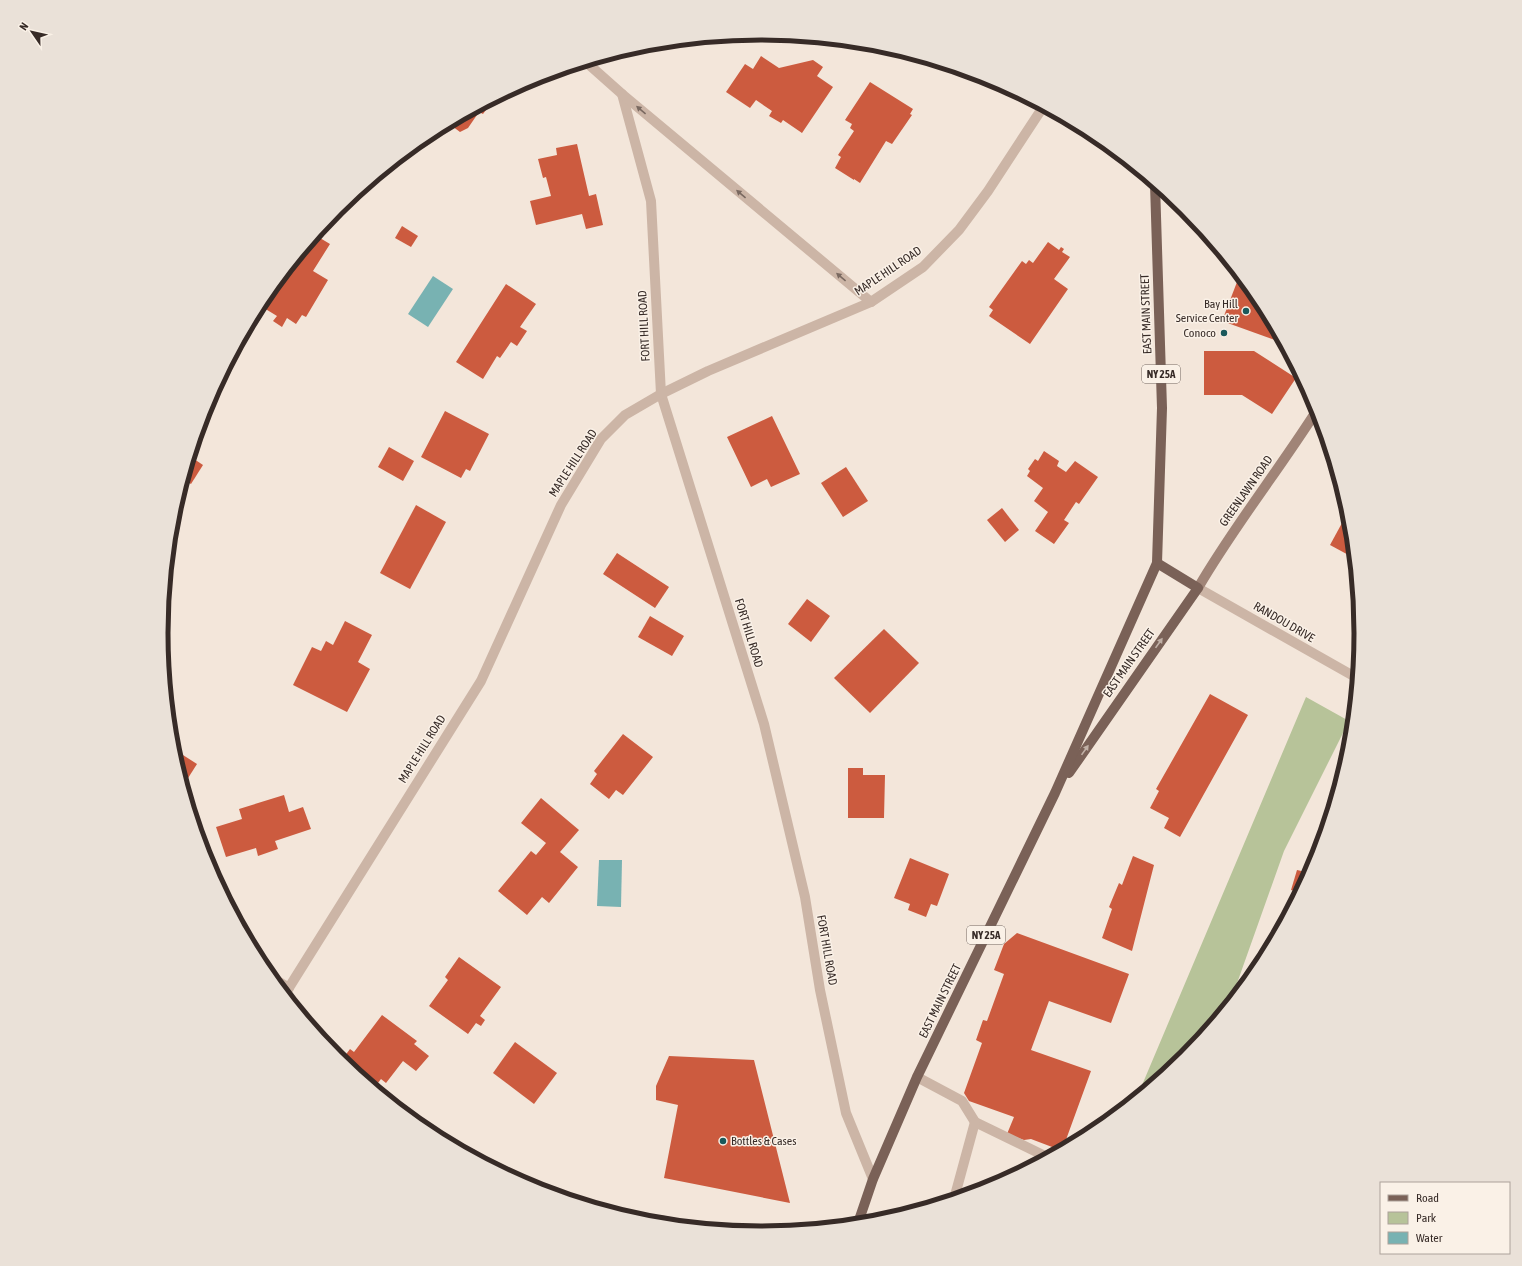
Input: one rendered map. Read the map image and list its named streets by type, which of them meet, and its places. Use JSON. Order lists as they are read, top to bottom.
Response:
{
  "streets": {
    "main road": ["EAST MAIN STREET", "NY 25A", "GREENLAWN ROAD"],
    "street": ["MAPLE HILL ROAD", "FORT HILL ROAD", "RANDOU DRIVE"]
  },
  "crossings": [
    ["MAPLE HILL ROAD", "FORT HILL ROAD"],
    ["EAST MAIN STREET", "FORT HILL ROAD"],
    ["EAST MAIN STREET", "GREENLAWN ROAD"],
    ["EAST MAIN STREET", "RANDOU DRIVE"],
    ["GREENLAWN ROAD", "RANDOU DRIVE"]
  ],
  "places": ["Bay Hill Service Center", "Conoco", "Bottles & Cases"],
  "legend": ["Road", "Park", "Water"],
  "north": "top left"
}
